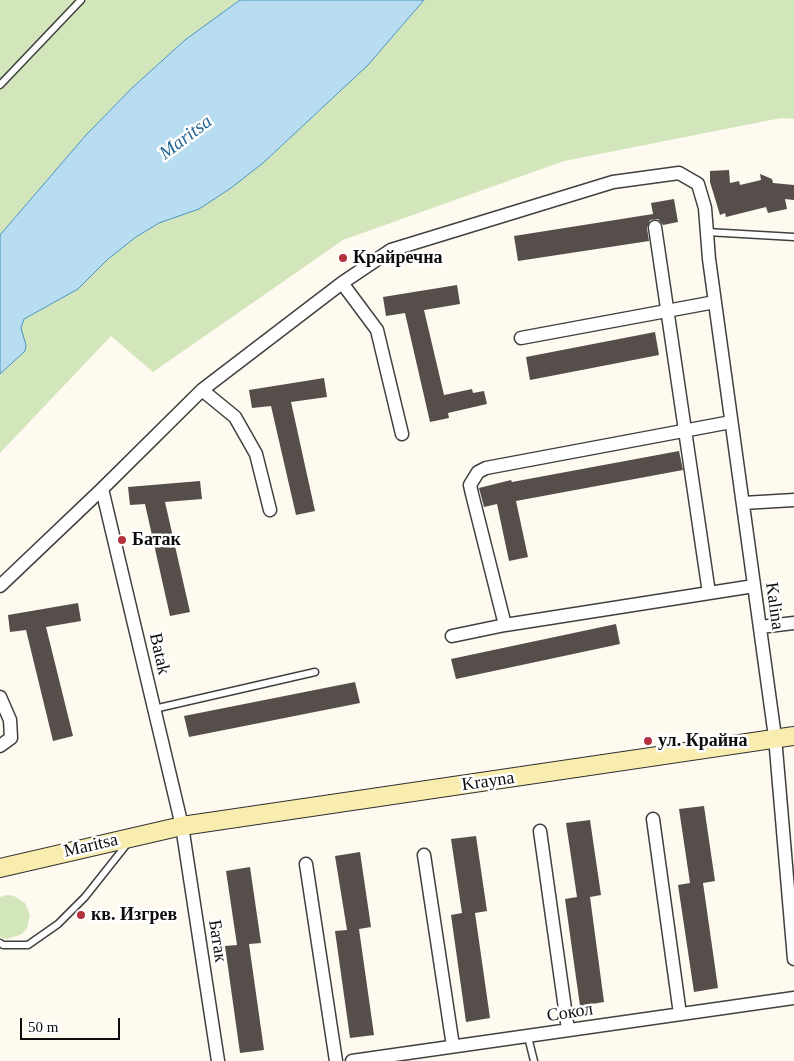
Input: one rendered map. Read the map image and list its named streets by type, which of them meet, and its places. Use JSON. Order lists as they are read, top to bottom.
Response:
{
  "streets": {
    "street": [
      "Kalina",
      "Batak",
      "Krayna",
      "Maritsa",
      "Батак",
      "Сокол"
    ]
  },
  "crossings": [
    ["Kalina", "Krayna"],
    ["Batak", "Krayna"],
    ["Batak", "Maritsa"],
    ["Batak", "Батак"],
    ["Krayna", "Maritsa"],
    ["Krayna", "Батак"],
    ["Maritsa", "Батак"]
  ],
  "water": ["Maritsa"],
  "places": [
    "Крайречна",
    "Батак",
    "ул. Крайна",
    "кв. Изгрев"
  ],
  "scale_bar": "50 m"
}
